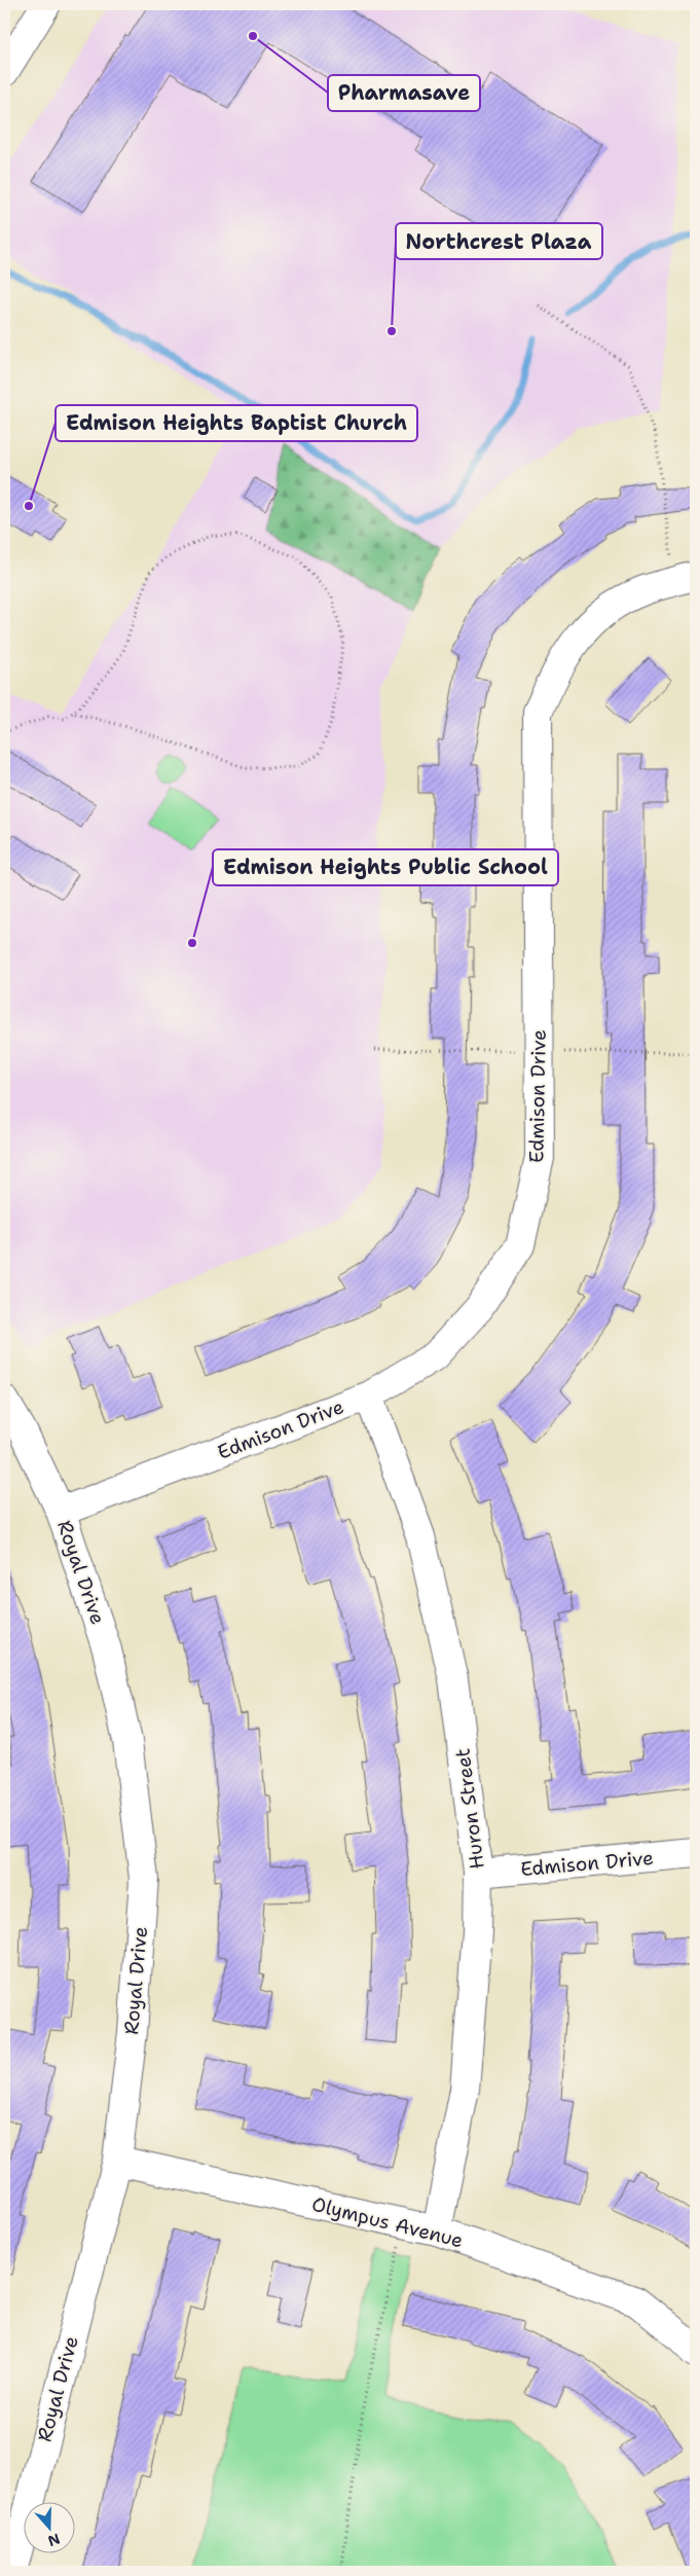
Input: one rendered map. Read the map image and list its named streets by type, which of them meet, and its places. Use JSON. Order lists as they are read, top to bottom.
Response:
{
  "streets": {
    "street": [
      "Edmison Drive",
      "Royal Drive",
      "Huron Street",
      "Olympus Avenue"
    ]
  },
  "crossings": [
    ["Edmison Drive", "Royal Drive"],
    ["Edmison Drive", "Huron Street"],
    ["Royal Drive", "Olympus Avenue"],
    ["Huron Street", "Olympus Avenue"]
  ],
  "places": [
    "Pharmasave",
    "Northcrest Plaza",
    "Edmison Heights Baptist Church",
    "Edmison Heights Public School"
  ],
  "north": "bottom"
}
